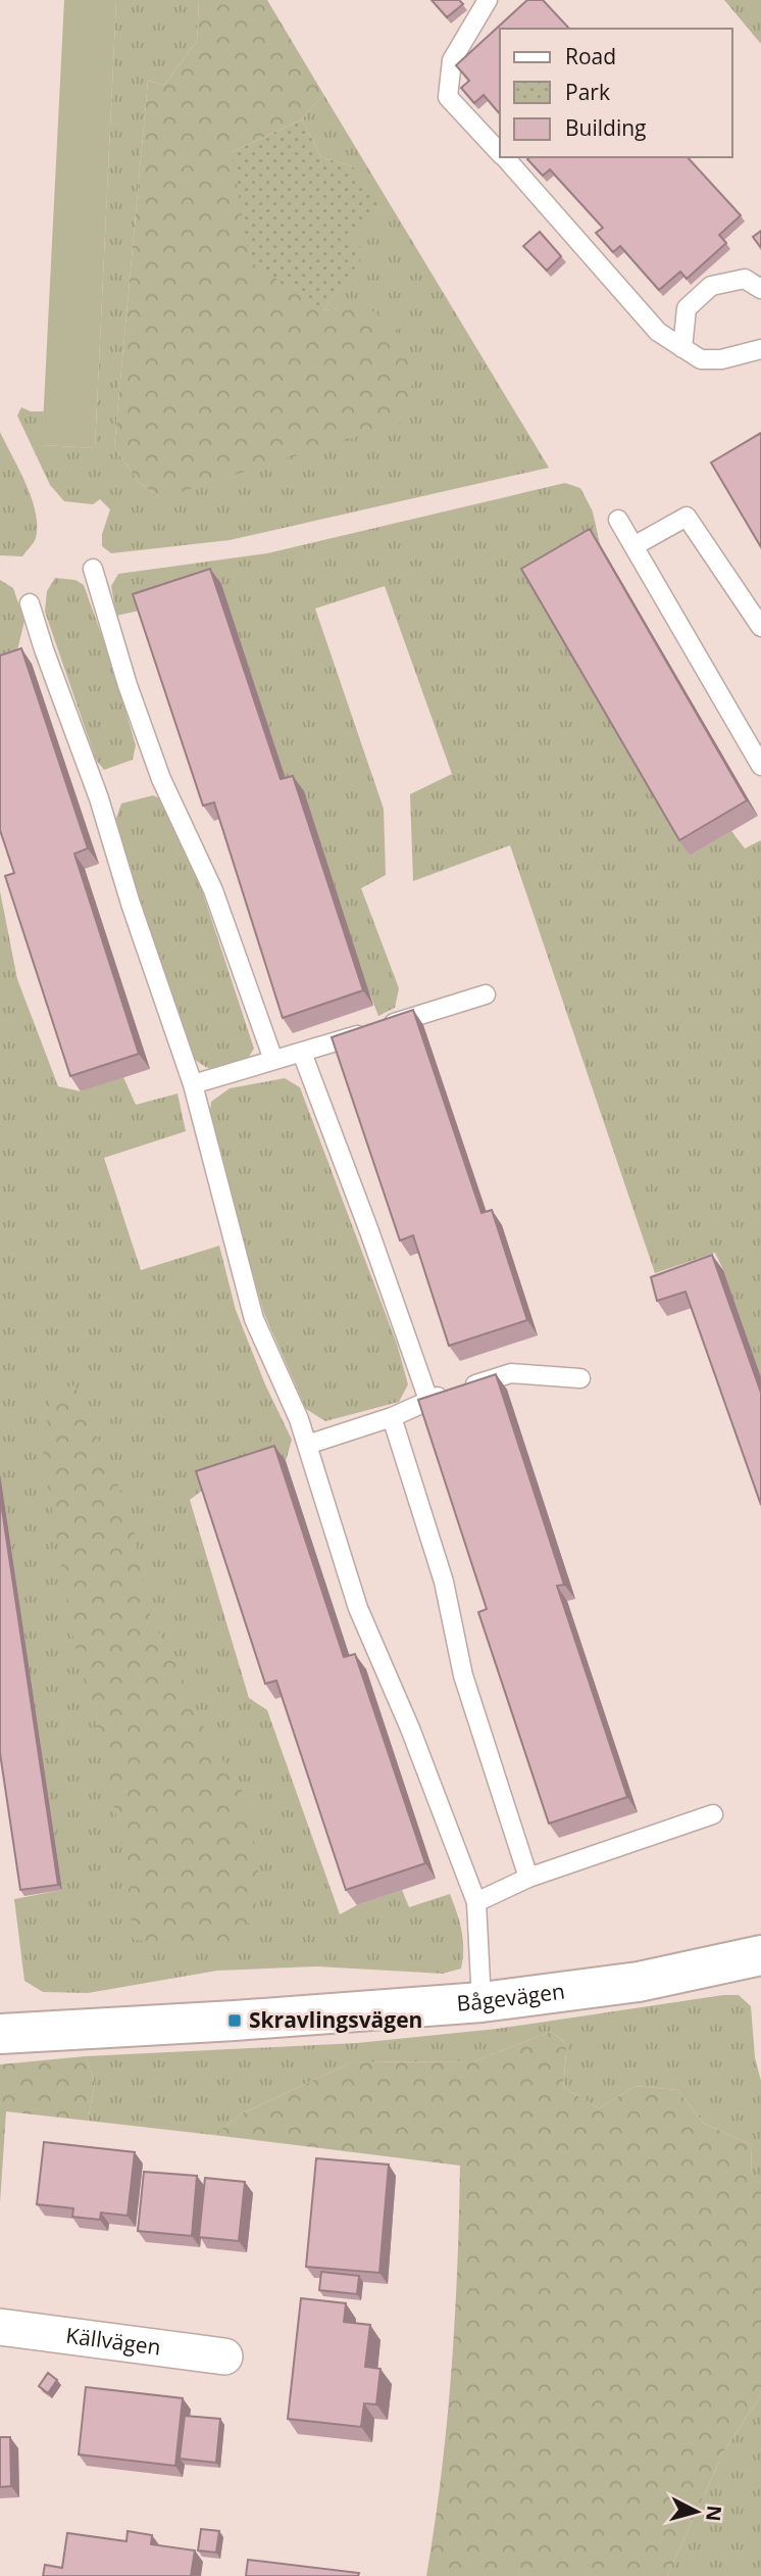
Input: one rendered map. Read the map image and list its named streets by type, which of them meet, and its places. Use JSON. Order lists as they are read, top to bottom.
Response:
{
  "streets": {
    "street": ["Bågevägen", "Källvägen"]
  },
  "places": {
    "transit": ["Skravlingsvägen"]
  },
  "legend": ["Road", "Park", "Building"],
  "north": "right"
}
